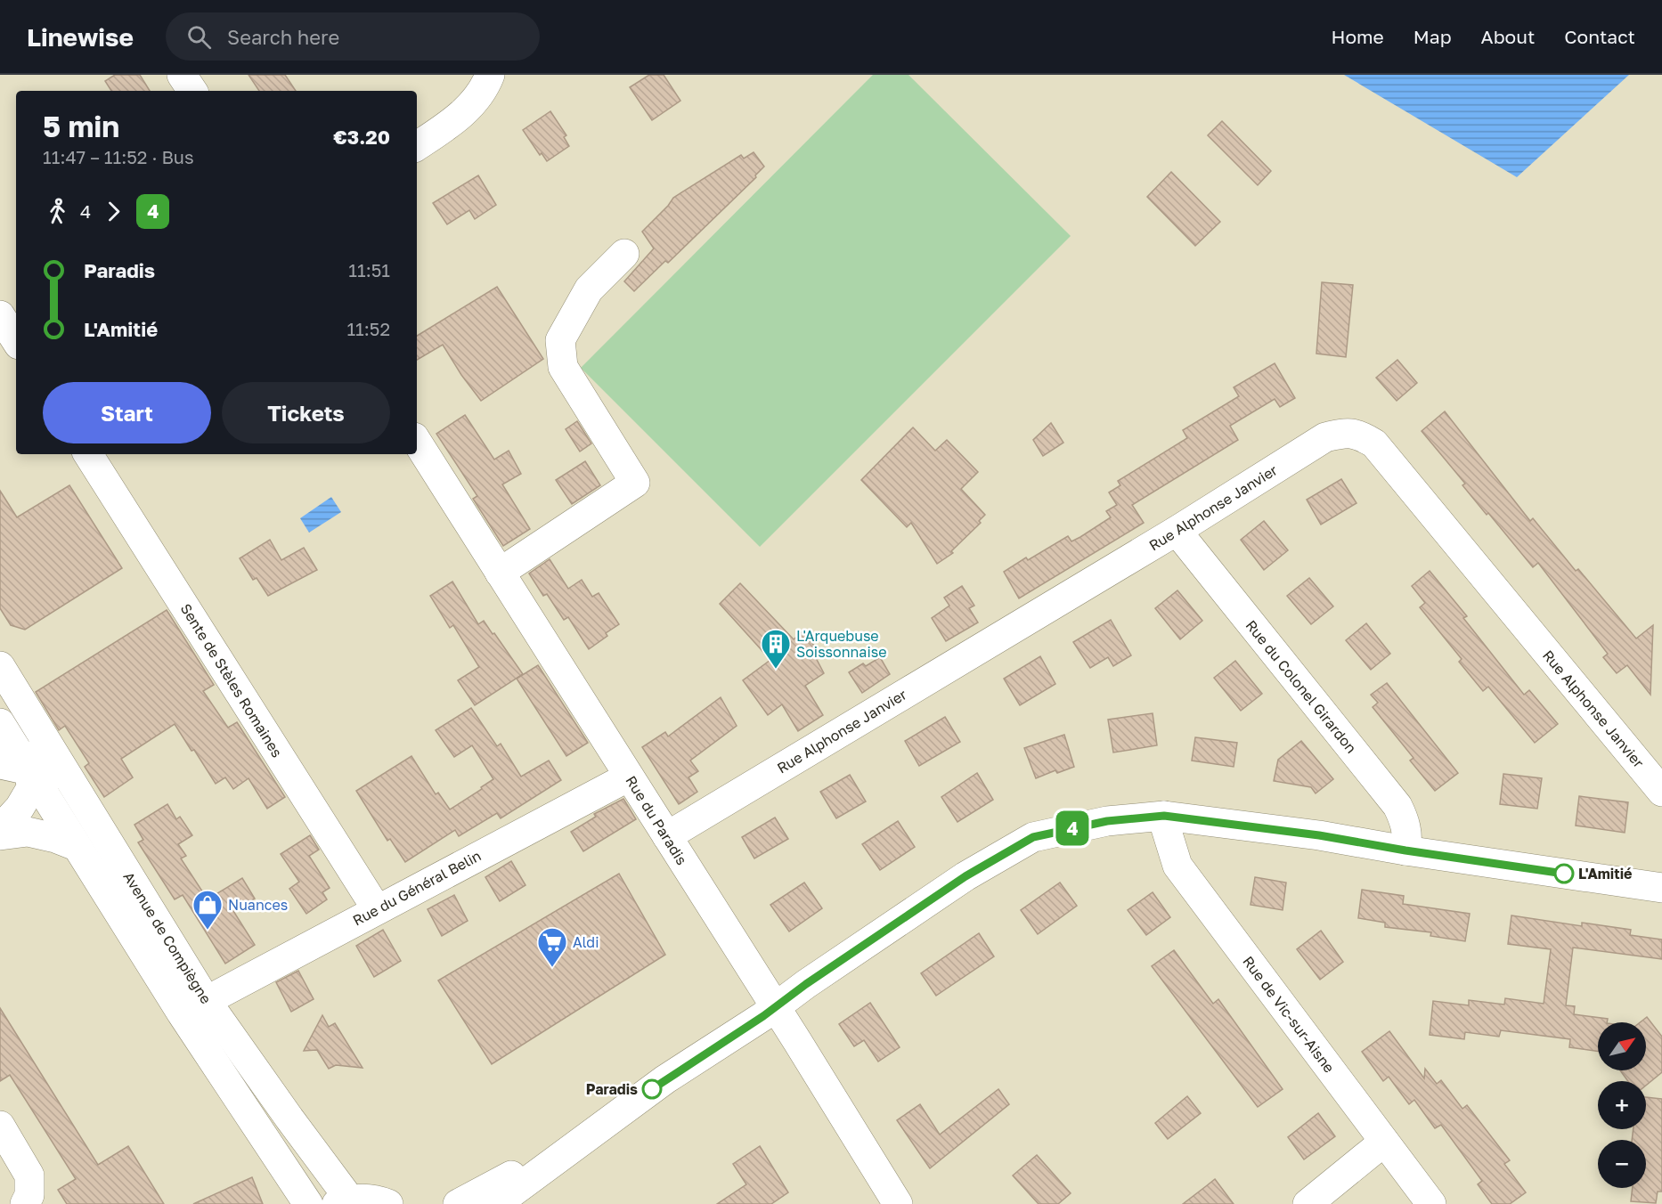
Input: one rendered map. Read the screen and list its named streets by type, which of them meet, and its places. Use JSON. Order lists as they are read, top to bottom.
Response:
{
  "streets": {
    "street": [
      "Rue Alphonse Janvier",
      "Sente de Stèles Romaines",
      "Rue du Colonel Girardon",
      "Rue du Paradis",
      "Rue du Général Belin",
      "Avenue de Compiègne",
      "Rue de Vic-sur-Aisne"
    ]
  },
  "crossings": [
    ["Rue Alphonse Janvier", "Rue du Colonel Girardon"],
    ["Rue Alphonse Janvier", "Rue du Paradis"],
    ["Sente de Stèles Romaines", "Rue du Général Belin"],
    ["Rue du Paradis", "Rue du Général Belin"],
    ["Rue du Général Belin", "Avenue de Compiègne"]
  ],
  "places": {
    "building": ["L'Arquebuse Soissonnaise"],
    "other": ["L'Amitié", "Paradis"],
    "shop": ["Nuances"],
    "supermarket": ["Aldi"]
  },
  "lines": ["bus line 4"],
  "north": "top right",
  "page": {
    "header": "Linewise",
    "search": "Search here",
    "nav": [
      "Home",
      "Map",
      "About",
      "Contact"
    ],
    "on_map": "4",
    "heading": ["5 min", "11:47 – 11:52 · Bus", "€3.20"],
    "legs": ["4", "4"],
    "list": [
      {
        "name": "Paradis",
        "value": "11:51"
      },
      {
        "name": "L'Amitié",
        "value": "11:52"
      }
    ],
    "buttons": ["Start", "Tickets"],
    "map_buttons": ["+", "−"]
  }
}
